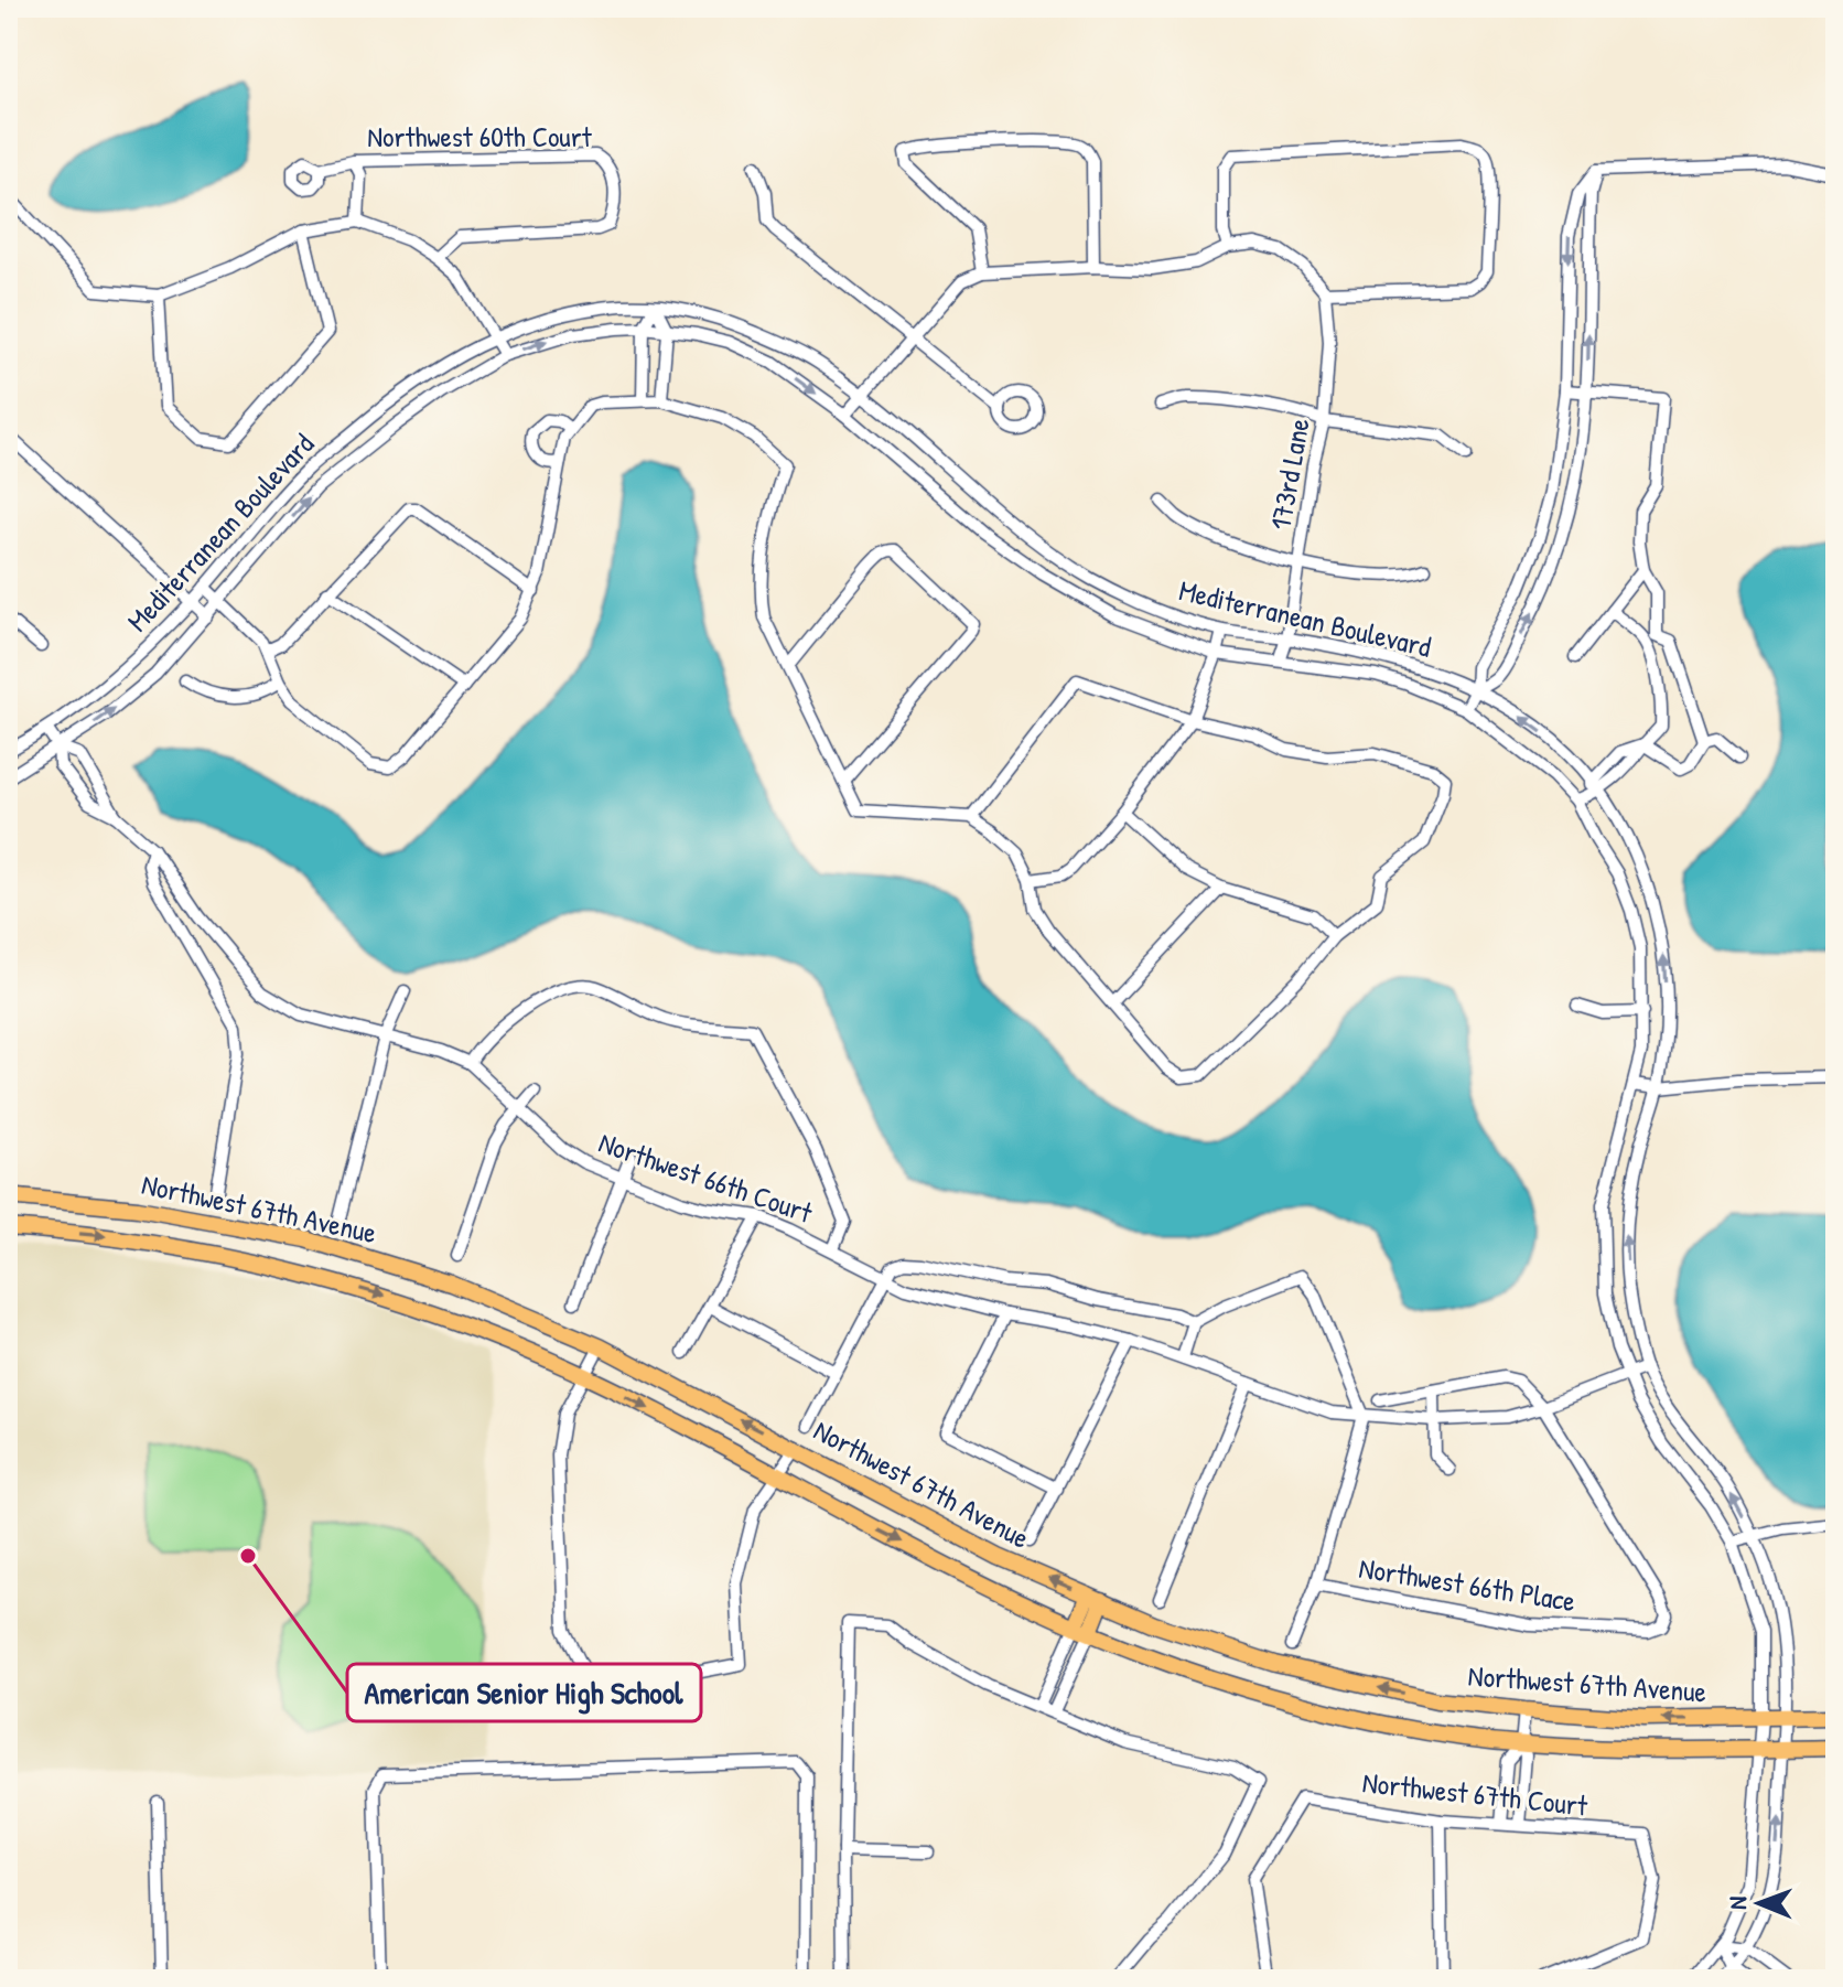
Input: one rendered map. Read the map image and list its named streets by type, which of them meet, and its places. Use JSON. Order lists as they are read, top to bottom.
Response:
{
  "streets": {
    "main road": ["Northwest 67th Avenue"],
    "street": [
      "Northwest 60th Court",
      "173rd Lane",
      "Mediterranean Boulevard",
      "Northwest 66th Court",
      "Northwest 66th Place",
      "Northwest 67th Court"
    ]
  },
  "crossings": [
    ["173rd Lane", "Mediterranean Boulevard"],
    ["Mediterranean Boulevard", "Northwest 66th Court"],
    ["Mediterranean Boulevard", "Northwest 67th Avenue"],
    ["Northwest 66th Court", "Northwest 66th Place"]
  ],
  "places": ["American Senior High School"],
  "north": "left"
}
